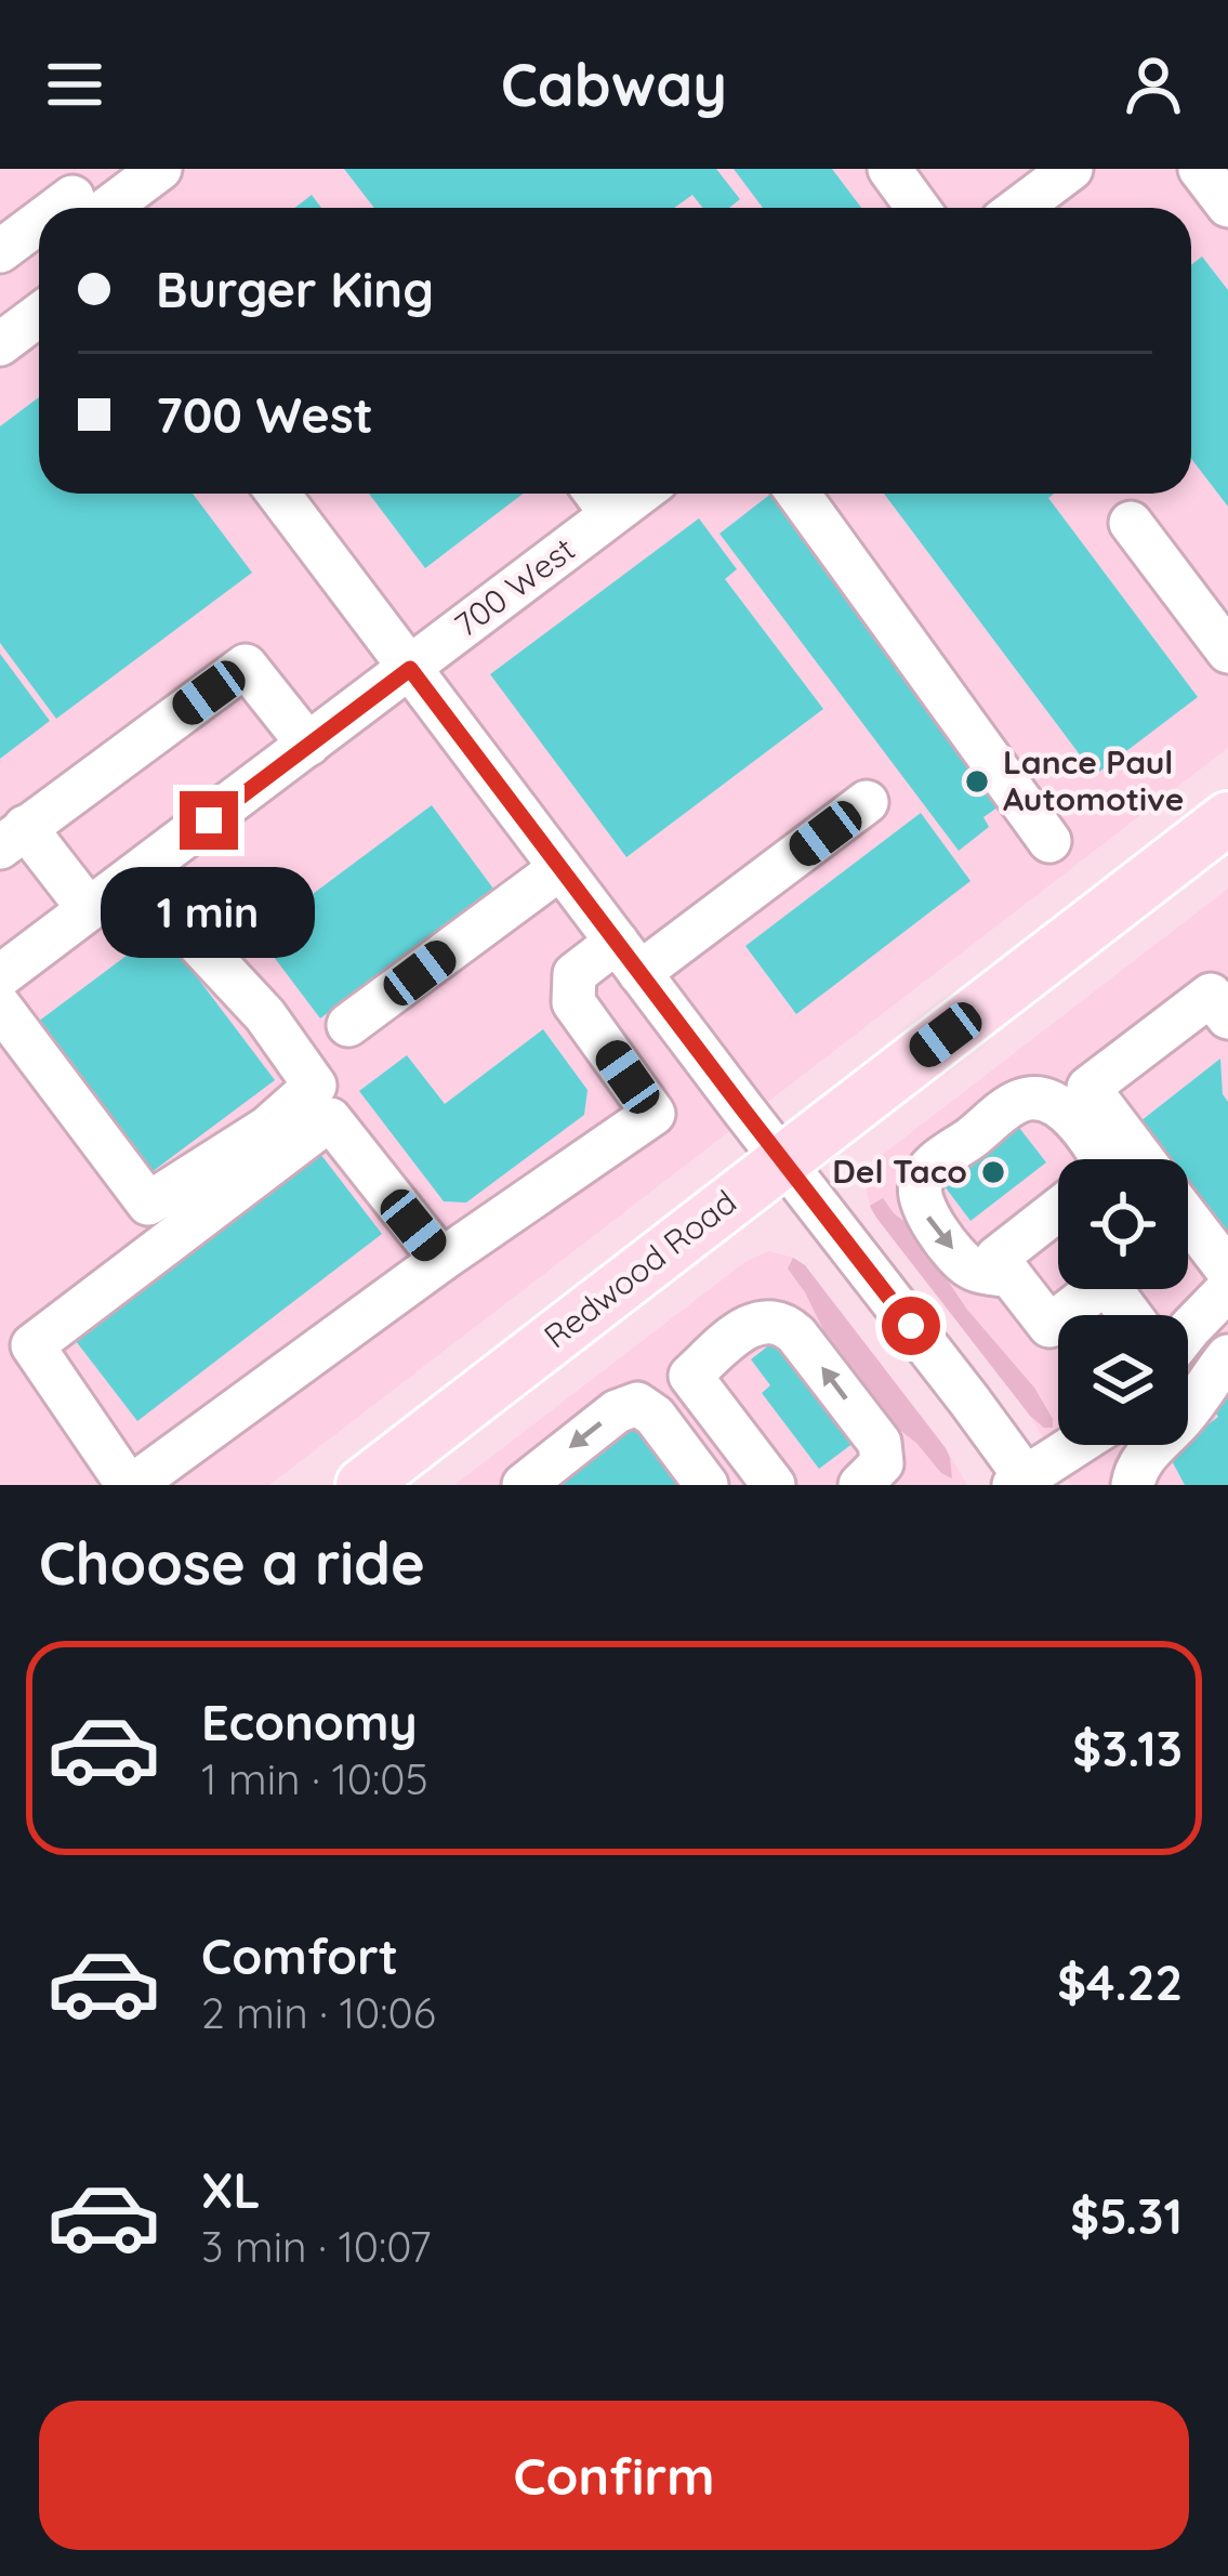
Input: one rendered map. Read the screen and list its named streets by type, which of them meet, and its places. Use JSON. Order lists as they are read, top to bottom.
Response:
{
  "streets": {
    "main road": ["Redwood Road"],
    "street": ["700 West"]
  },
  "places": ["Lance Paul Automotive", "Del Taco"],
  "page": {
    "header": "Cabway",
    "banner": ["Burger King", "700 West"],
    "bubble": "1 min",
    "heading": "Choose a ride",
    "list": [
      {
        "name": "Economy",
        "note": "1 min · 10:05",
        "value": "$3.13"
      },
      {
        "name": "Comfort",
        "note": "2 min · 10:06",
        "value": "$4.22"
      },
      {
        "name": "XL",
        "note": "3 min · 10:07",
        "value": "$5.31"
      }
    ],
    "buttons": "Confirm"
  }
}
